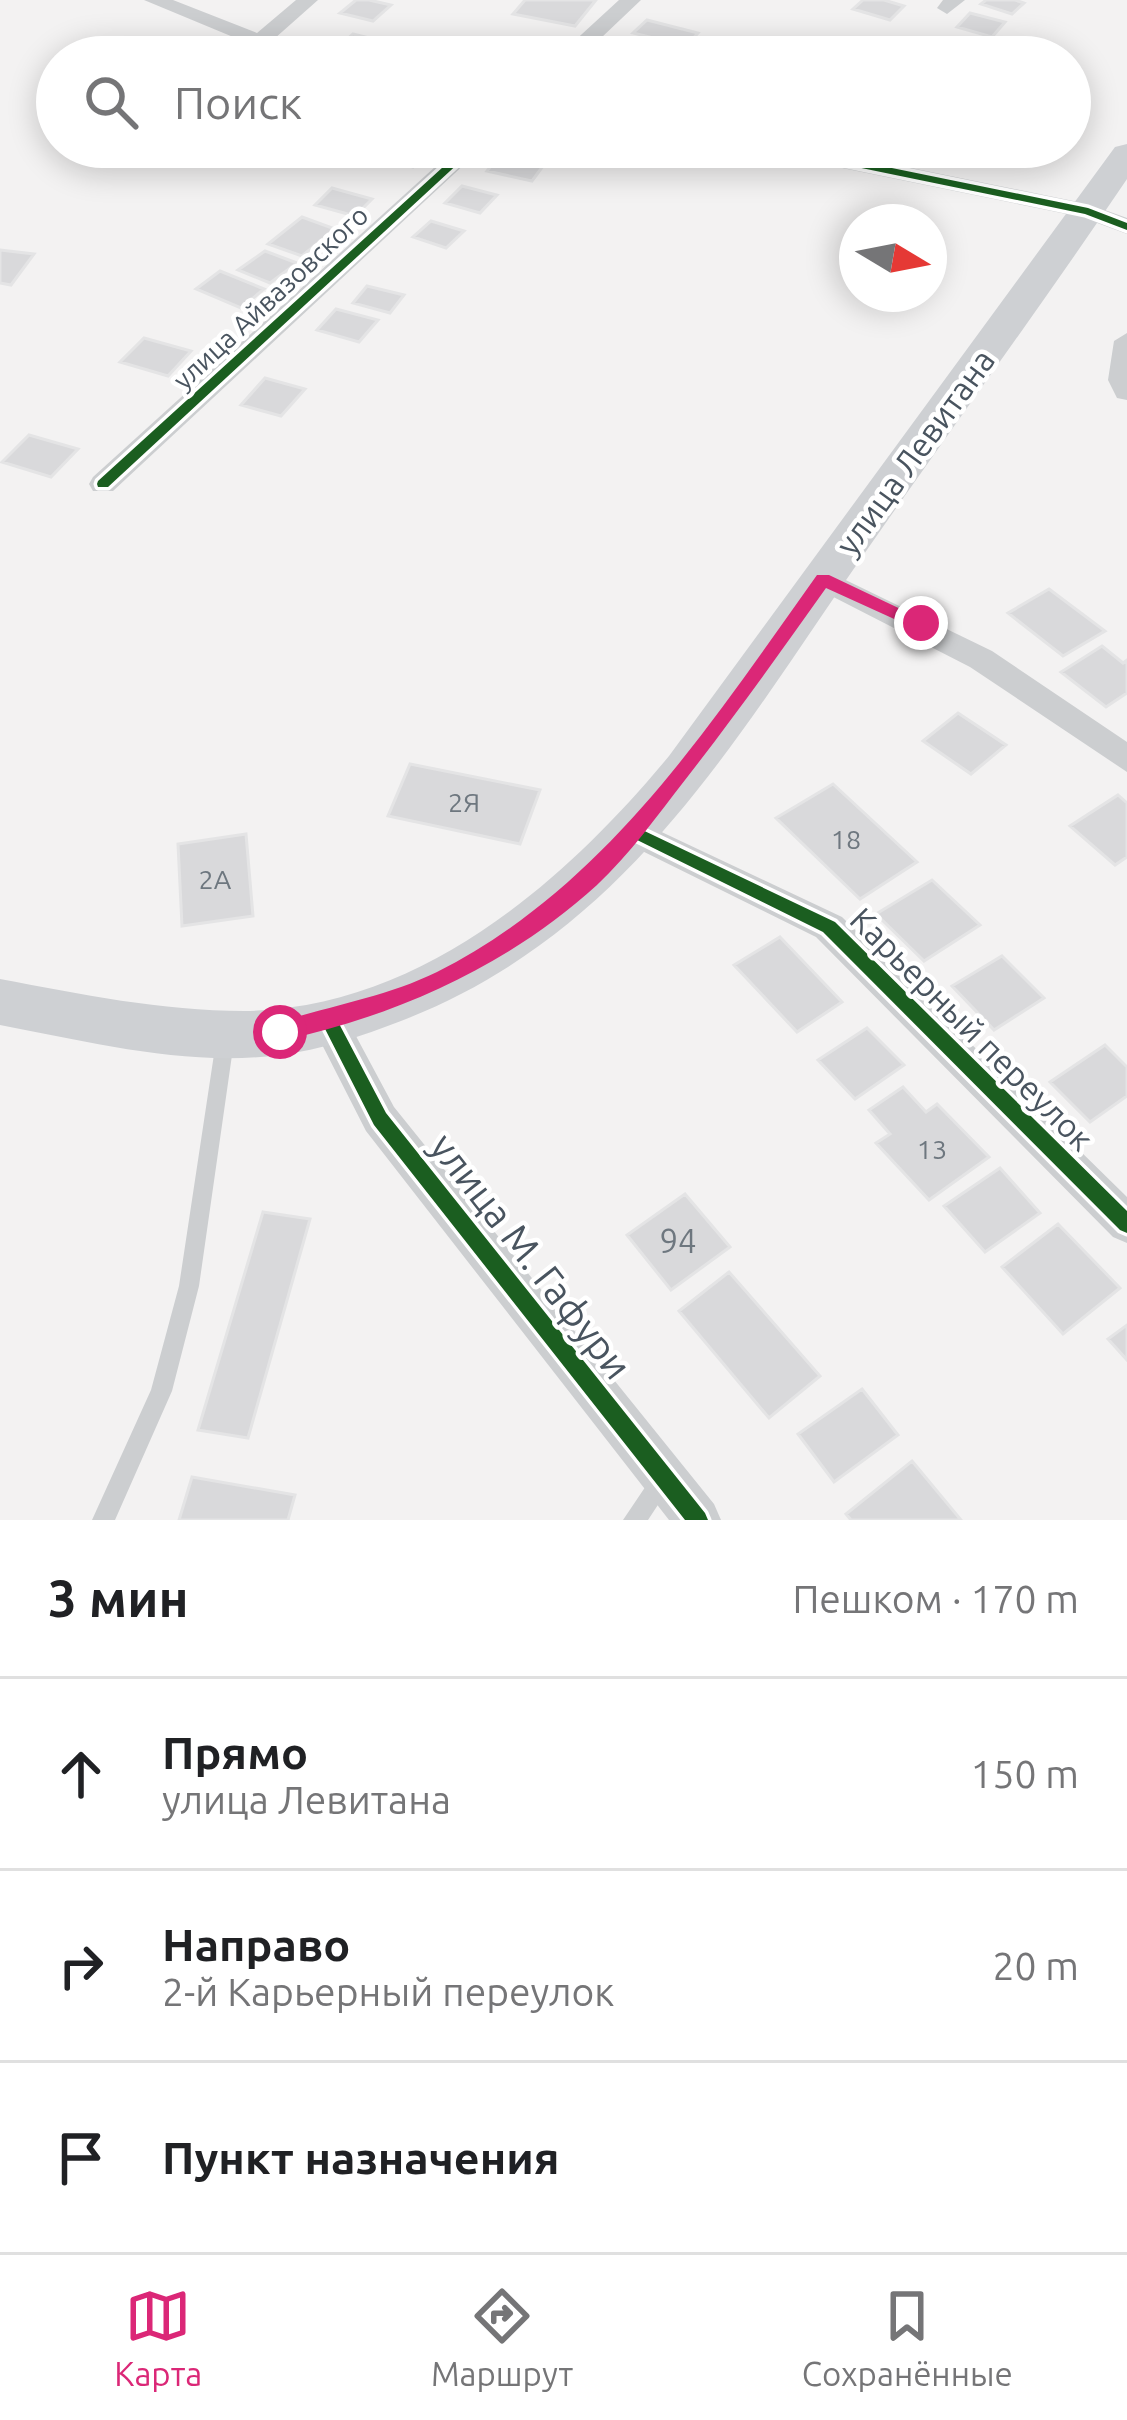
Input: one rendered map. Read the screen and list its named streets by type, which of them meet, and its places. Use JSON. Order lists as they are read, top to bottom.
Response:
{
  "streets": {
    "main road": ["улица Левитана"],
    "street": ["улица Айвазовского", "Карьерный переулок", "улица М. Гафури"]
  },
  "crossings": [
    ["улица Левитана", "Карьерный переулок"],
    ["улица Левитана", "улица М. Гафури"]
  ],
  "house_numbers": [
    "2Я",
    "18",
    "2А",
    "13",
    "94"
  ],
  "north": "right",
  "page": {
    "search": "Поиск",
    "heading": ["3 мин", "Пешком · 170 m"],
    "list": [
      ["Прямо", "улица Левитана", "150 m"],
      ["Направо", "2-й Карьерный переулок", "20 m"],
      "Пункт назначения"
    ],
    "nav": ["Карта", "Маршрут", "Сохранённые"]
  }
}
